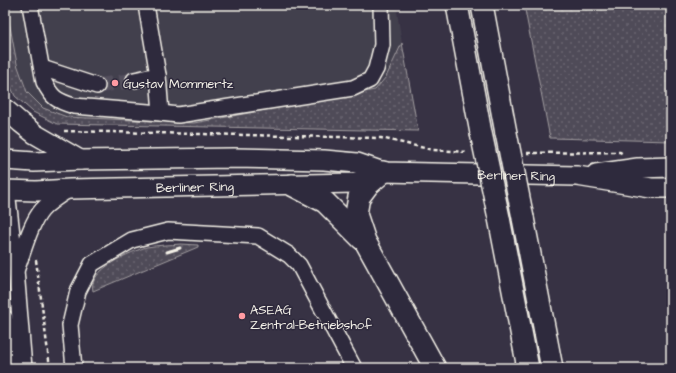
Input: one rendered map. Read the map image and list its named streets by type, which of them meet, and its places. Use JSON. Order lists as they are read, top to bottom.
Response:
{
  "streets": {
    "main road": ["Berliner Ring"]
  },
  "places": ["Gustav Mommertz", "ASEAG Zentral-Betriebshof"]
}
